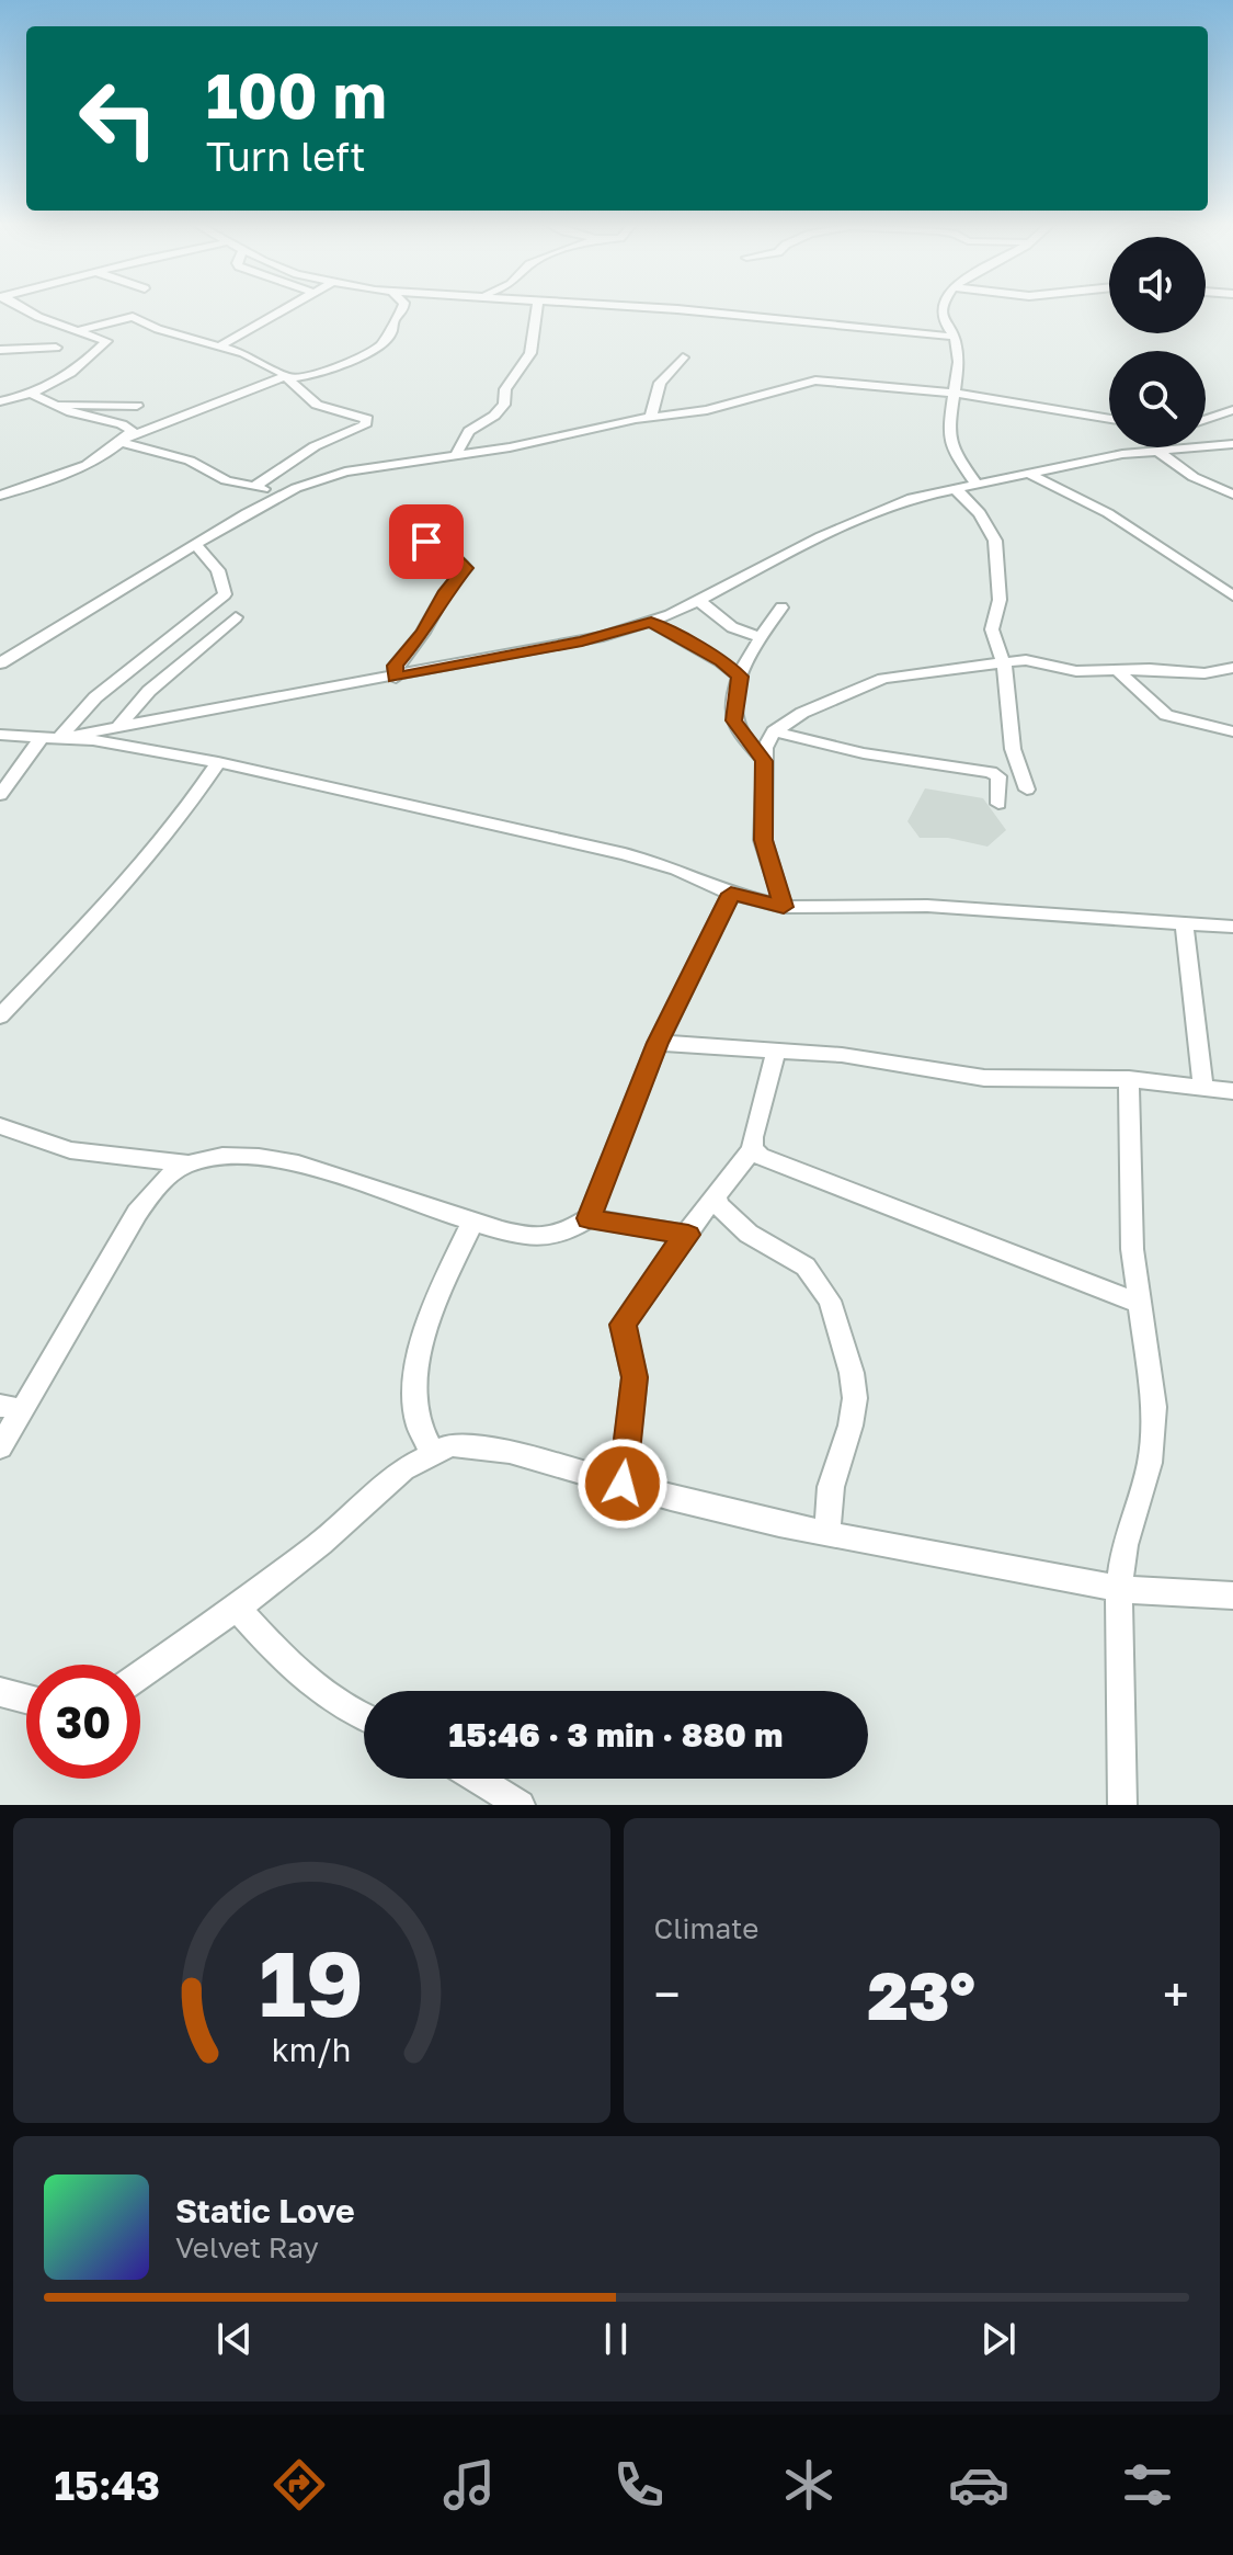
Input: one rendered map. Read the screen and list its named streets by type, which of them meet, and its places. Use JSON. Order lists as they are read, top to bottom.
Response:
{
  "page": {
    "turn": ["100 m", "Turn left"],
    "limit": "30",
    "trip": "15:46 · 3 min · 880 m",
    "tile": "Climate",
    "heat": ["−", "23°", "+"],
    "song": ["Static Love", "Velvet Ray"],
    "tabs": "15:43",
    "gauge": ["19", "km/h"]
  }
}
